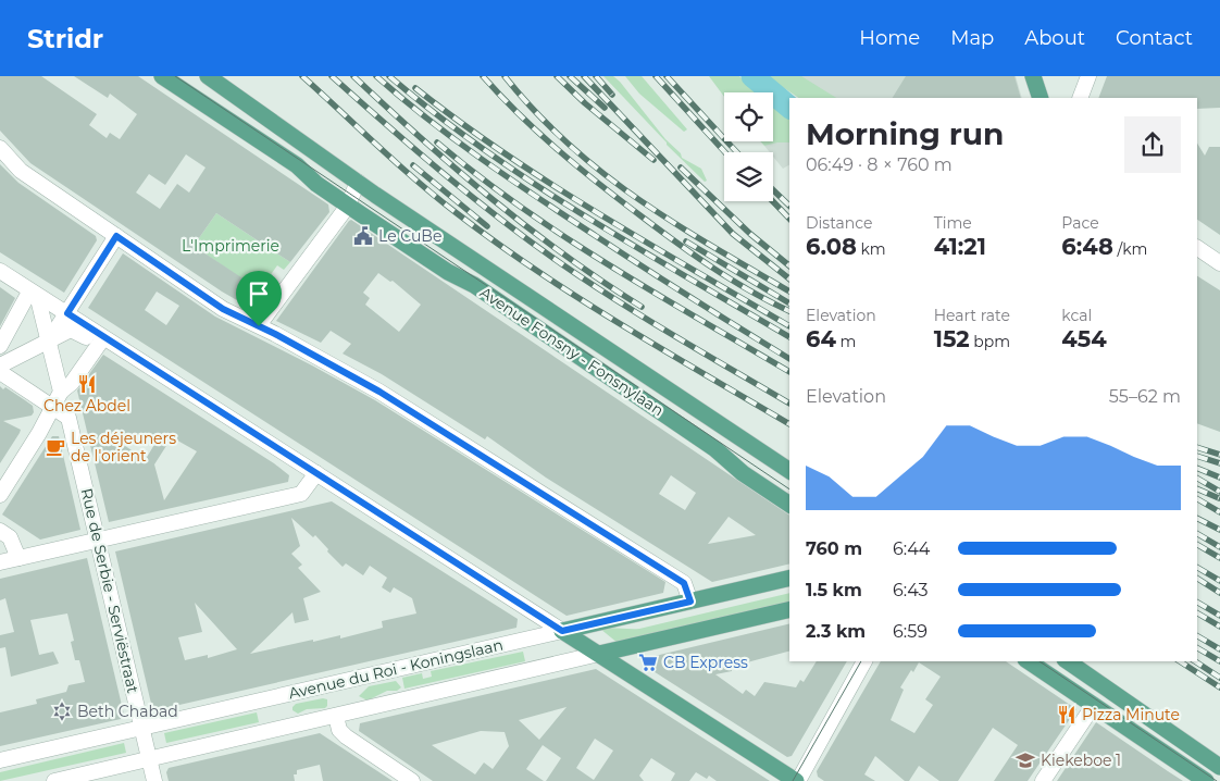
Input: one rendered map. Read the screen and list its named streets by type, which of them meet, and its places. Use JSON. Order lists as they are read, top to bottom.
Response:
{
  "streets": {
    "main road": ["Avenue Fonsny - Fonsnylaan", "Avenue du Roi - Koningslaan"],
    "street": ["Rue de Serbie - Serviëstraat"]
  },
  "crossings": [
    ["Rue de Serbie - Serviëstraat", "Avenue du Roi - Koningslaan"]
  ],
  "parks": ["L'Imprimerie"],
  "places": {
    "public building": ["Le CuBe"],
    "restaurant": ["Chez Abdel", "Pizza Minute"],
    "cafe": ["Les déjeuners de l'orient"],
    "supermarket": ["CB Express"],
    "synagogue": ["Beth Chabad"],
    "school or university": ["Kiekeboe 1"]
  },
  "page": {
    "header": "Stridr",
    "nav": [
      "Home",
      "Map",
      "About",
      "Contact"
    ],
    "heading": ["Morning run", "06:49 · 8 × 760 m"],
    "stats": [
      ["Distance", "6.08 km"],
      ["Time", "41:21"],
      ["Pace", "6:48 /km"],
      ["Elevation", "64 m"],
      ["Heart rate", "152 bpm"],
      ["kcal", "454"]
    ],
    "chart": ["Elevation", "55–62 m"],
    "list": [
      {
        "name": "760 m",
        "note": "6:44"
      },
      {
        "name": "1.5 km",
        "note": "6:43"
      },
      {
        "name": "2.3 km",
        "note": "6:59"
      }
    ]
  }
}
